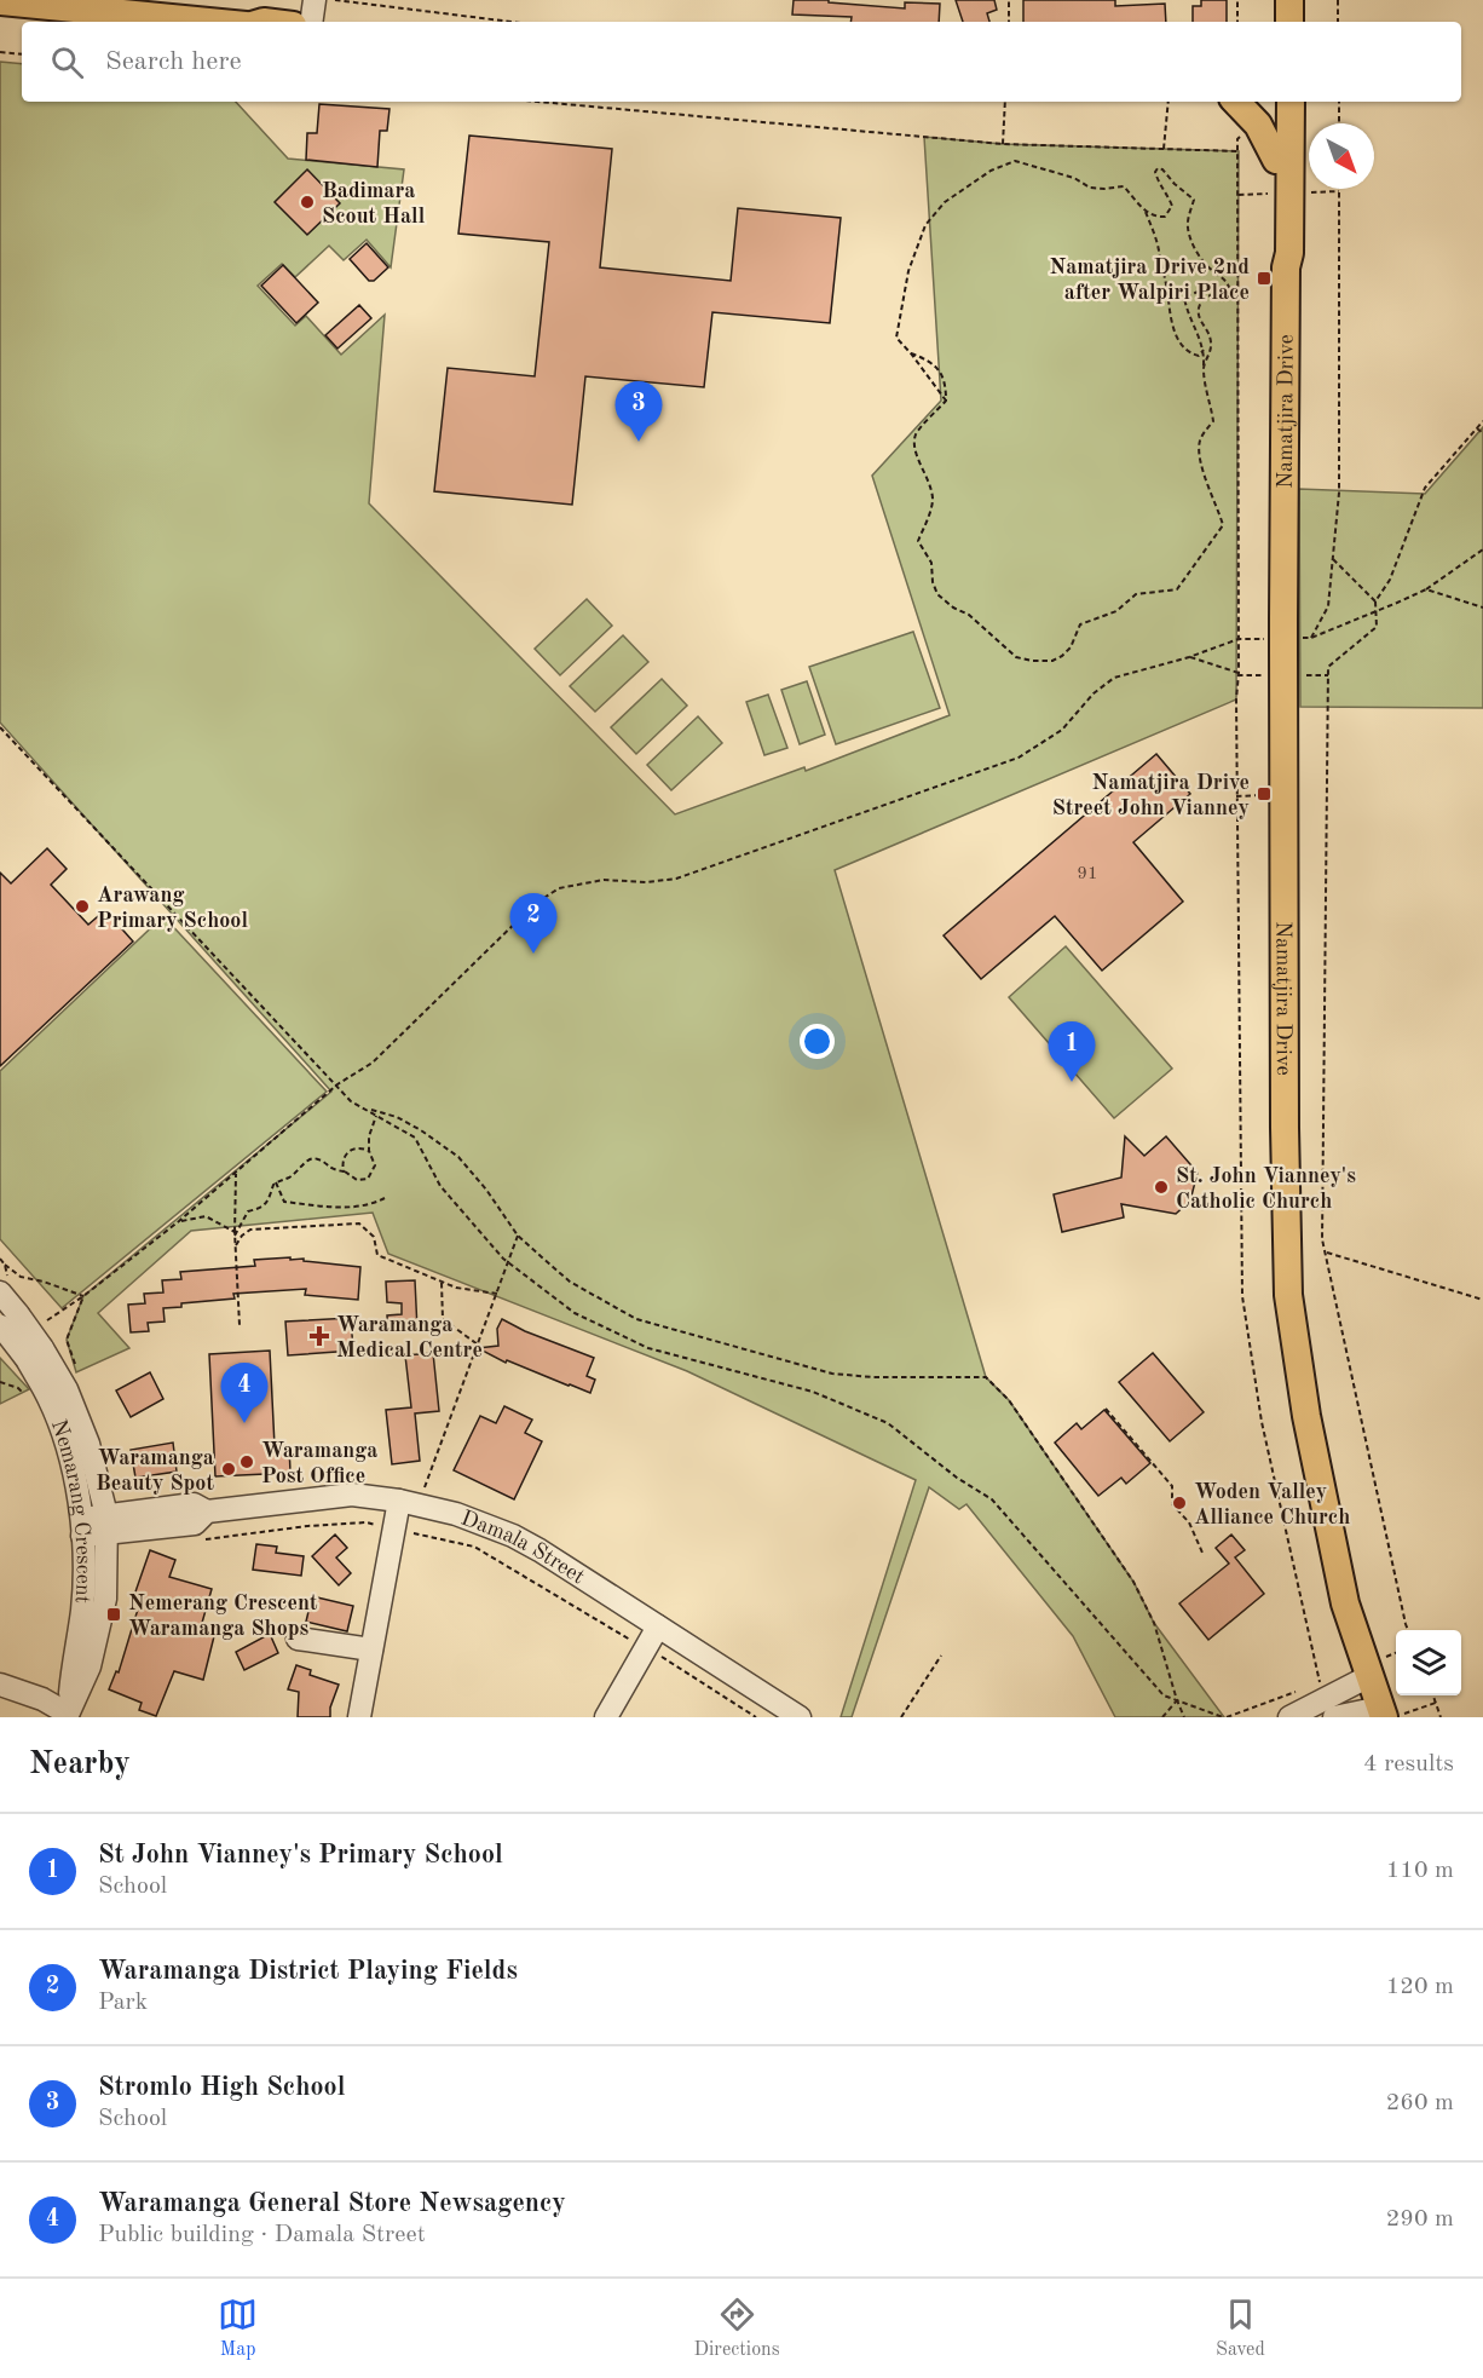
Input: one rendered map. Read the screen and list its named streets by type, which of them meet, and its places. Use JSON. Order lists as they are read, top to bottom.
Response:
{
  "streets": {
    "main road": ["Namatjira Drive"],
    "street": ["Nemarang Crescent", "Damala Street"]
  },
  "crossings": [
    ["Nemarang Crescent", "Damala Street"]
  ],
  "places": {
    "other": [
      "Badimara Scout Hall",
      "Arawang Primary School",
      "St. John Vianney's Catholic Church",
      "Waramanga Post Office",
      "Waramanga Beauty Spot",
      "Woden Valley Alliance Church"
    ],
    "transit": ["Namatjira Drive 2nd after Walpiri Place", "Namatjira Drive Street John Vianney", "Nemerang Crescent Waramanga Shops"],
    "health": ["Waramanga Medical Centre"]
  },
  "house_numbers": ["91"],
  "north": "bottom right",
  "page": {
    "search": "Search here",
    "pins": [
      "3",
      "2",
      "1",
      "4"
    ],
    "heading": ["Nearby", "4 results"],
    "list": [
      {
        "mark": "1",
        "name": "St John Vianney's Primary School",
        "note": "School",
        "value": "110 m"
      },
      {
        "mark": "2",
        "name": "Waramanga District Playing Fields",
        "note": "Park",
        "value": "120 m"
      },
      {
        "mark": "3",
        "name": "Stromlo High School",
        "note": "School",
        "value": "260 m"
      },
      {
        "mark": "4",
        "name": "Waramanga General Store Newsagency",
        "note": "Public building · Damala Street",
        "value": "290 m"
      }
    ],
    "nav": ["Map", "Directions", "Saved"]
  }
}
